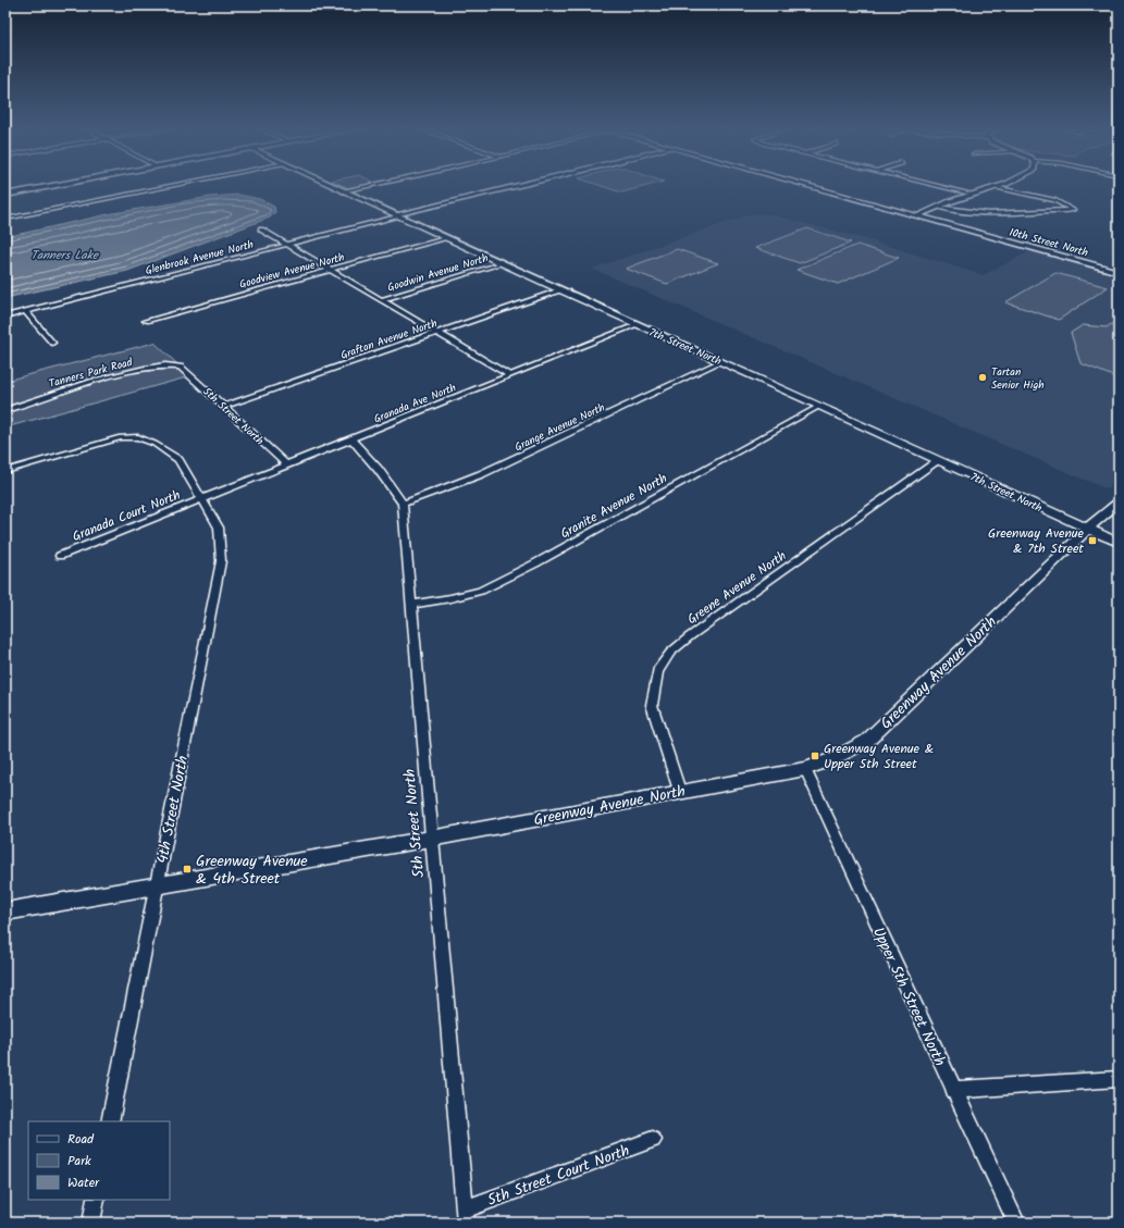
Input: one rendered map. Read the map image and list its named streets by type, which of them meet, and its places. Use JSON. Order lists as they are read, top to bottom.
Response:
{
  "streets": {
    "street": [
      "10th Street North",
      "Glenbrook Avenue North",
      "Goodview Avenue North",
      "Goodwin Avenue North",
      "Grafton Avenue North",
      "7th Street North",
      "Tanners Park Road",
      "Granada Ave North",
      "5th Street North",
      "Grange Avenue North",
      "Granite Avenue North",
      "Granada Court North",
      "Greene Avenue North",
      "Greenway Avenue North",
      "4th Street North",
      "Upper 5th Street North",
      "5th Street Court North"
    ]
  },
  "crossings": [
    ["Glenbrook Avenue North", "7th Street North"],
    ["Goodview Avenue North", "7th Street North"],
    ["Goodwin Avenue North", "7th Street North"],
    ["Grafton Avenue North", "7th Street North"],
    ["Grafton Avenue North", "5th Street North"],
    ["7th Street North", "Granada Ave North"],
    ["7th Street North", "Grange Avenue North"],
    ["7th Street North", "Granite Avenue North"],
    ["7th Street North", "Greene Avenue North"],
    ["7th Street North", "Greenway Avenue North"],
    ["Tanners Park Road", "5th Street North"],
    ["Granada Ave North", "5th Street North"],
    ["Granada Ave North", "Granada Court North"],
    ["Granada Ave North", "4th Street North"],
    ["5th Street North", "Grange Avenue North"],
    ["5th Street North", "Granite Avenue North"],
    ["5th Street North", "Greenway Avenue North"],
    ["5th Street North", "5th Street Court North"],
    ["Granada Court North", "4th Street North"],
    ["Greene Avenue North", "Greenway Avenue North"],
    ["Greenway Avenue North", "4th Street North"],
    ["Greenway Avenue North", "Upper 5th Street North"]
  ],
  "water": ["Tanners Lake"],
  "places": {
    "other": ["Tartan Senior High"],
    "transit": ["Greenway Avenue & 7th Street", "Greenway Avenue & Upper 5th Street", "Greenway Avenue & 4th Street"]
  },
  "legend": ["Road", "Park", "Water"]
}
